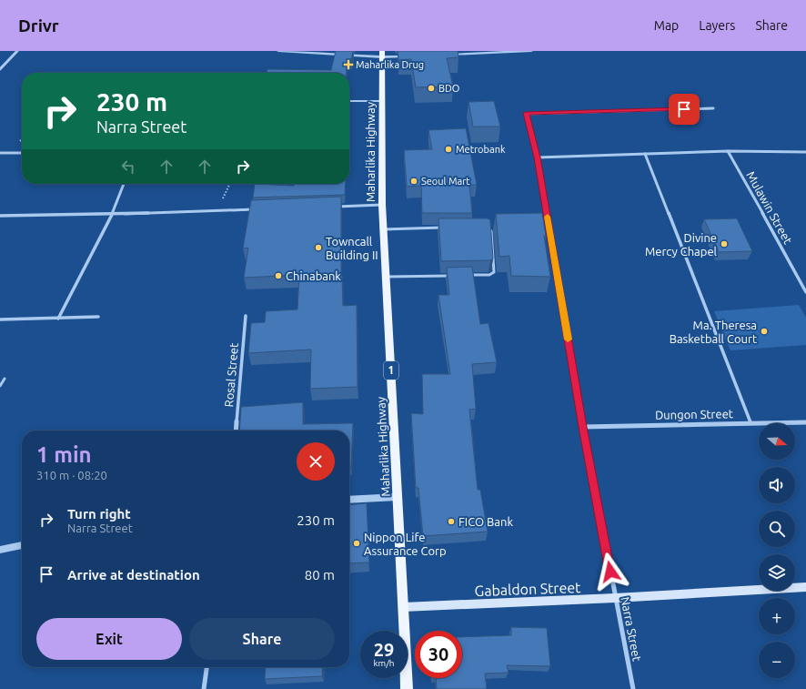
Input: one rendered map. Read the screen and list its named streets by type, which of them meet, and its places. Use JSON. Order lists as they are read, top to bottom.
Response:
{
  "streets": {
    "main road": ["Maharlika Highway", "1", "Gabaldon Street"],
    "street": [
      "Mulawin Street",
      "Rosal Street",
      "Dungon Street",
      "Narra Street"
    ]
  },
  "crossings": [
    ["Maharlika Highway", "Gabaldon Street"],
    ["Dungon Street", "Narra Street"],
    ["Gabaldon Street", "Narra Street"]
  ],
  "places": {
    "health": ["Maharlika Drug"],
    "other": [
      "BDO",
      "Metrobank",
      "Seoul Mart",
      "Divine Mercy Chapel",
      "Towncall Building II",
      "Chinabank",
      "Ma. Theresa Basketball Court",
      "FICO Bank",
      "Nippon Life Assurance Corp"
    ]
  },
  "north": "right",
  "page": {
    "header": "Drivr",
    "nav": ["Map", "Layers", "Share"],
    "turn": ["230 m", "Narra Street"],
    "map_buttons": ["+", "−"],
    "heading": ["1 min", "310 m · 08:20"],
    "list": [
      {
        "name": "Turn right",
        "note": "Narra Street",
        "value": "230 m"
      },
      {
        "name": "Arrive at destination",
        "value": "80 m"
      }
    ],
    "buttons": ["Exit", "Share"],
    "speed": "29 km/h",
    "limit": "30"
  }
}
